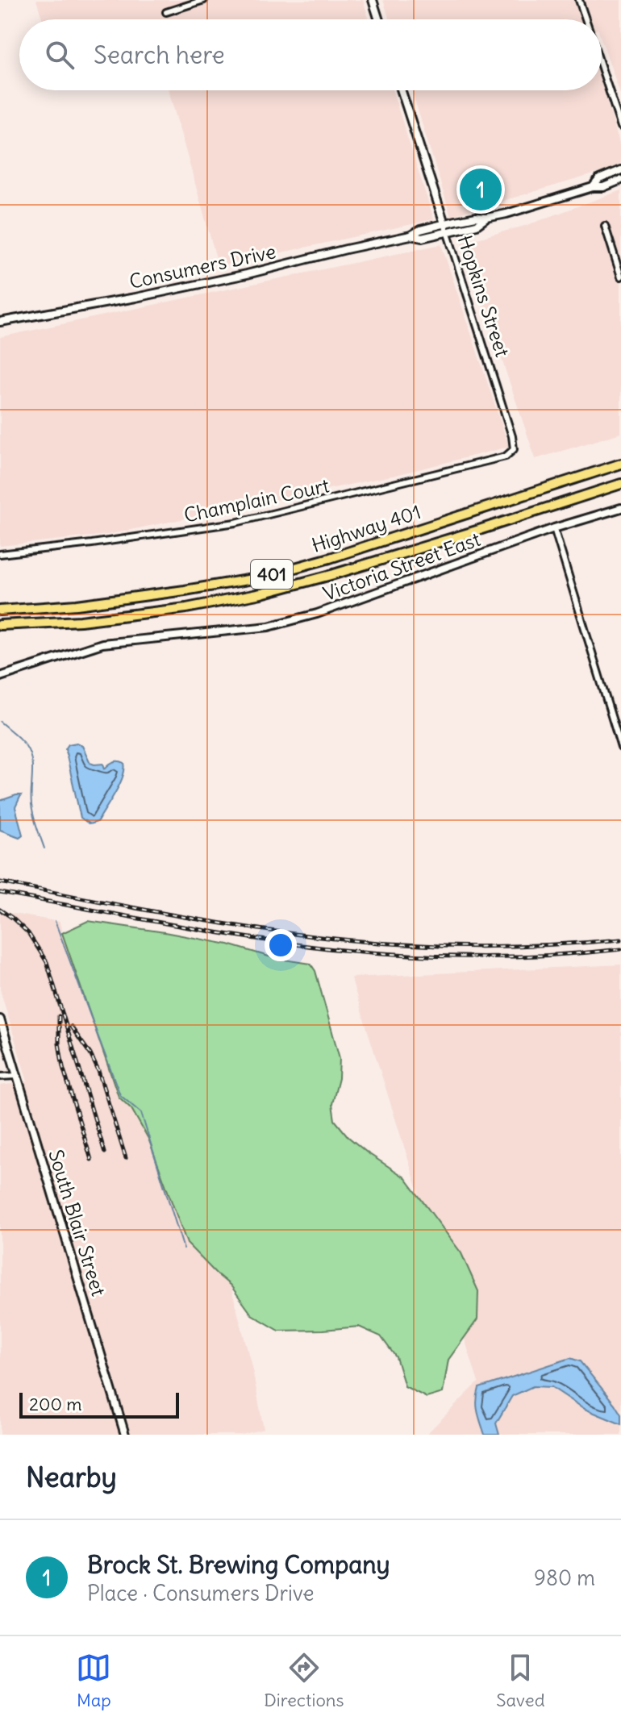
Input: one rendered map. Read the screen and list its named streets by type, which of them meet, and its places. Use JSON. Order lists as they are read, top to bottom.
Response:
{
  "streets": {
    "highway": ["Highway 401", "401"],
    "main road": [
      "Consumers Drive",
      "Hopkins Street",
      "Victoria Street East",
      "South Blair Street"
    ],
    "street": ["Champlain Court"]
  },
  "crossings": [
    ["Consumers Drive", "Hopkins Street"],
    ["Hopkins Street", "Champlain Court"]
  ],
  "scale_bar": "200 m",
  "page": {
    "search": "Search here",
    "pins": "1",
    "scale": "200 m",
    "heading": "Nearby",
    "list": [
      {
        "mark": "1",
        "name": "Brock St. Brewing Company",
        "note": "Place · Consumers Drive",
        "value": "980 m"
      }
    ],
    "nav": ["Map", "Directions", "Saved"]
  }
}
